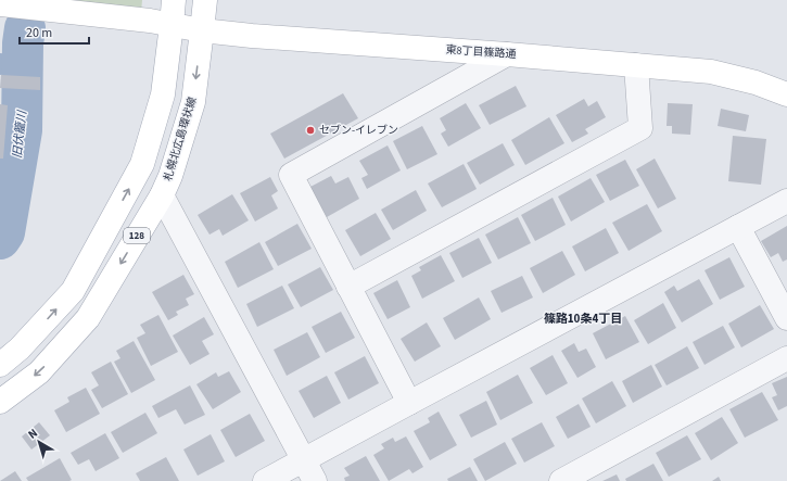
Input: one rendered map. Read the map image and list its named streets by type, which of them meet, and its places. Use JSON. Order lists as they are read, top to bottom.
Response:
{
  "streets": {
    "main road": ["東8丁目篠路通", "札幌北広島環状線", "128"]
  },
  "crossings": [
    ["東8丁目篠路通", "札幌北広島環状線"],
    ["東8丁目篠路通", "128"]
  ],
  "districts": ["篠路10条4丁目"],
  "water": ["旧伏籠川"],
  "places": ["セブン-イレブン"],
  "scale_bar": "20 m",
  "north": "top left"
}
